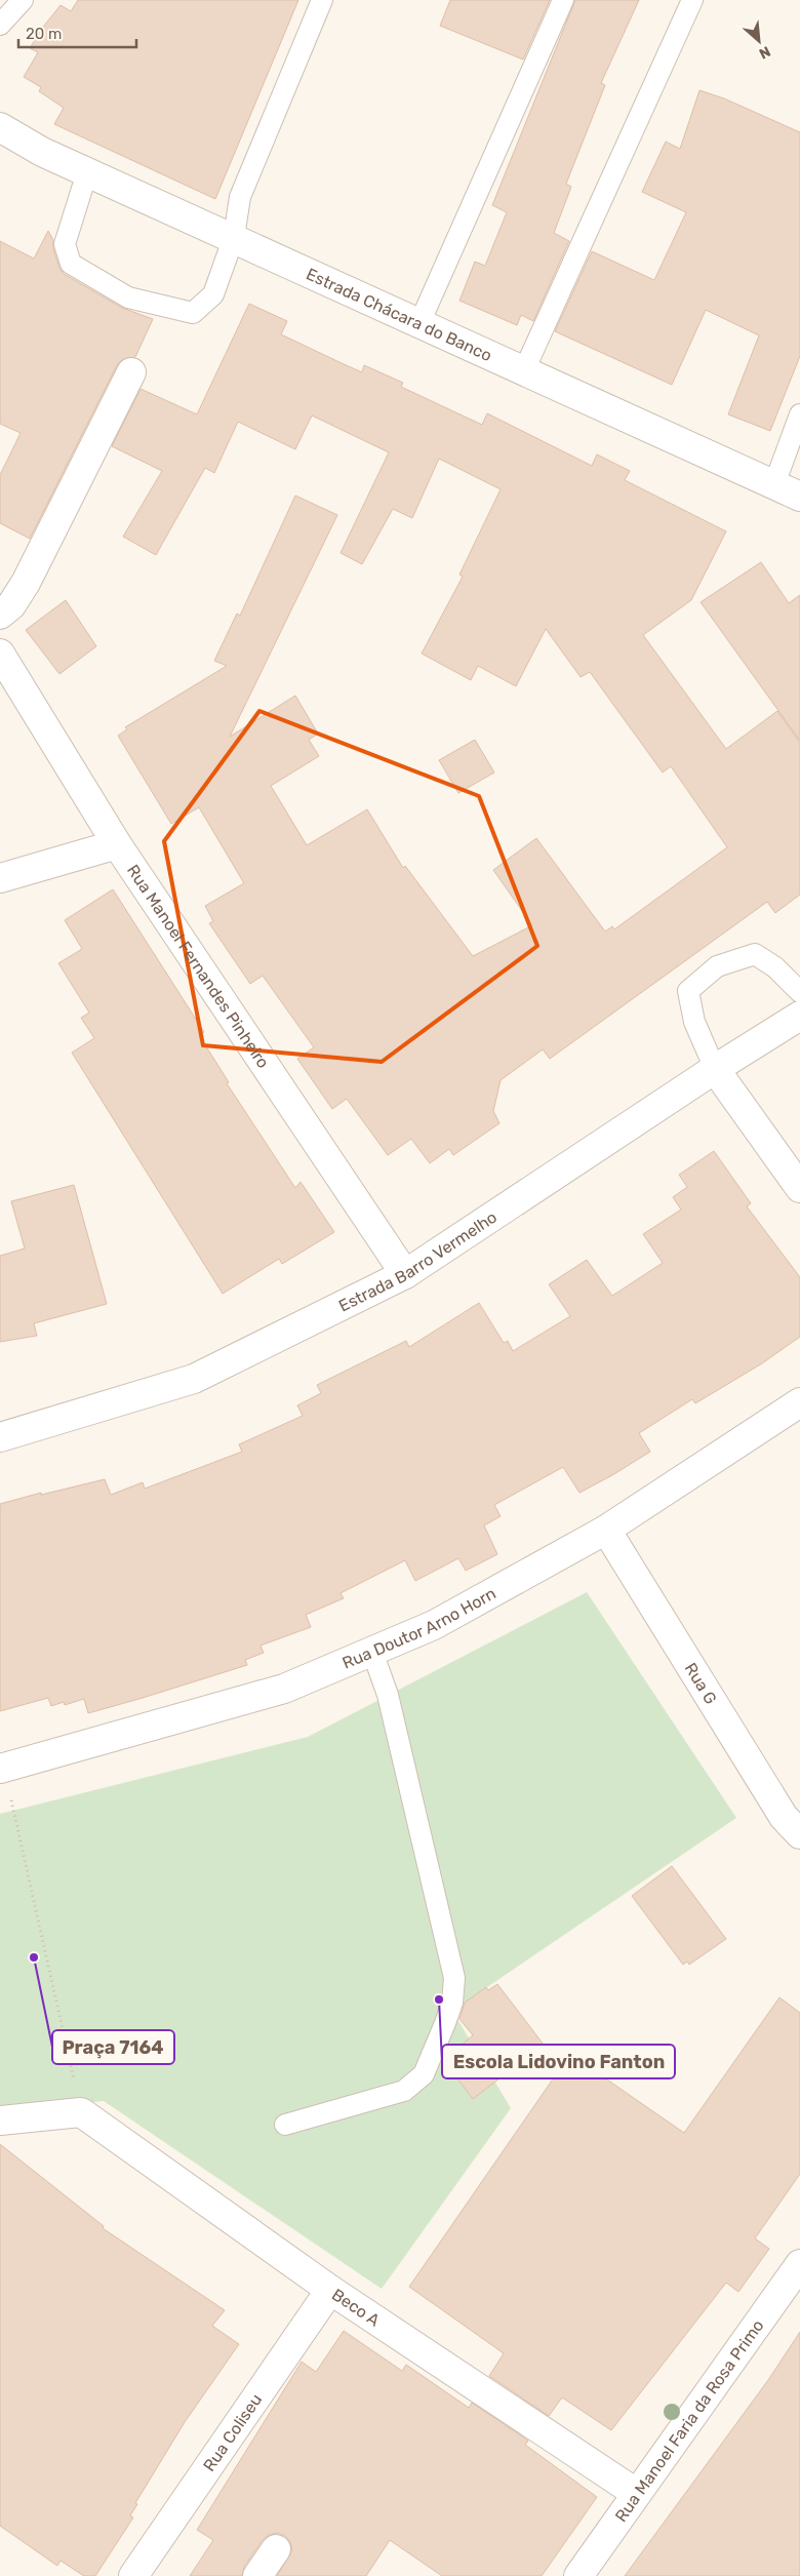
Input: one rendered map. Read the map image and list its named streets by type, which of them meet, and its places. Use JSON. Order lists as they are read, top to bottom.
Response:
{
  "streets": {
    "street": [
      "Estrada Chácara do Banco",
      "Rua Manoel Fernandes Pinheiro",
      "Estrada Barro Vermelho",
      "Rua Doutor Arno Horn",
      "Rua G",
      "Beco A",
      "Rua Manoel Faria da Rosa Primo",
      "Rua Coliseu"
    ]
  },
  "crossings": [
    ["Rua Manoel Fernandes Pinheiro", "Estrada Barro Vermelho"],
    ["Rua Doutor Arno Horn", "Rua G"],
    ["Beco A", "Rua Manoel Faria da Rosa Primo"],
    ["Beco A", "Rua Coliseu"]
  ],
  "places": ["Praça 7164", "Escola Lidovino Fanton"],
  "scale_bar": "20 m",
  "north": "bottom right"
}
